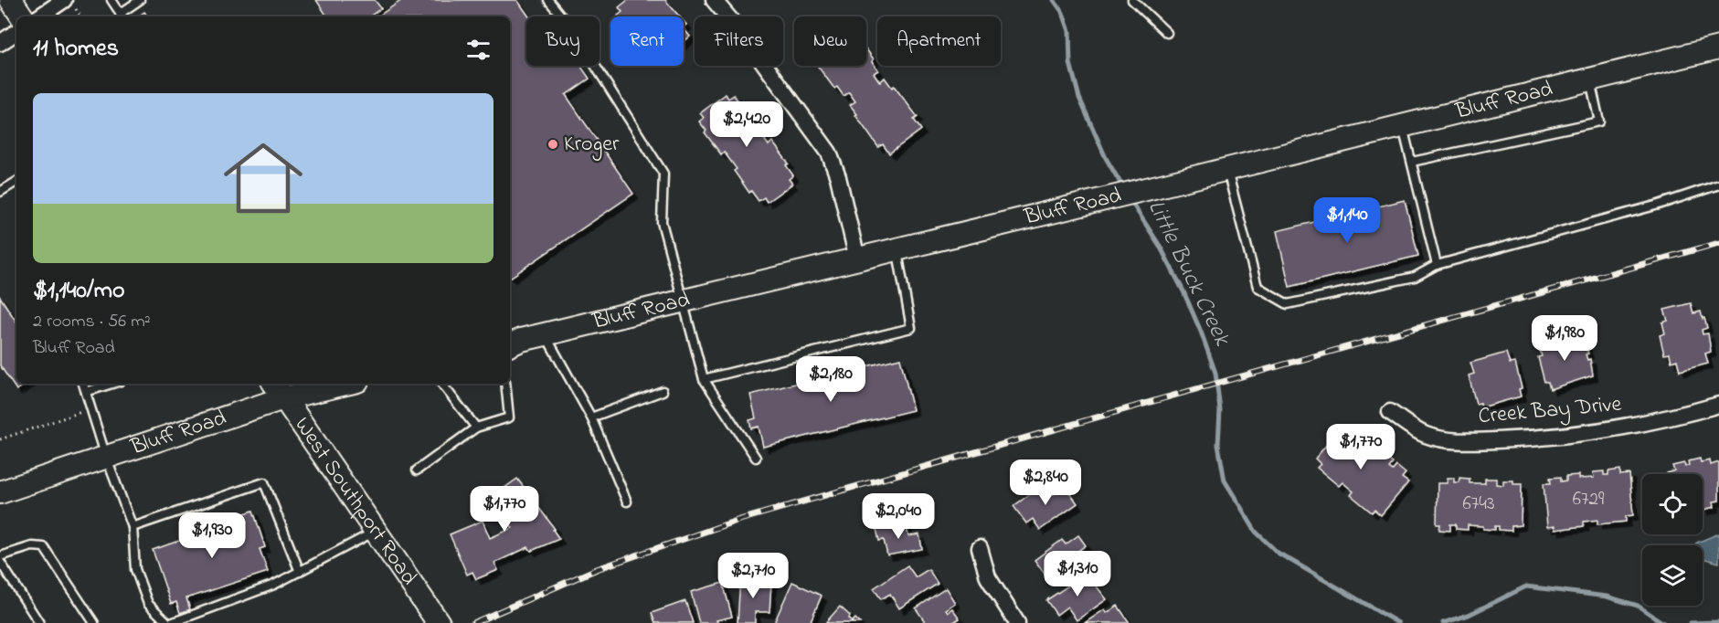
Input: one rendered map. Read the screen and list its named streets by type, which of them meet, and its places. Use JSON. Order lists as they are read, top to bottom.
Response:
{
  "streets": {
    "main road": ["Bluff Road", "West Southport Road"],
    "street": ["Creek Bay Drive"]
  },
  "crossings": [
    ["Bluff Road", "West Southport Road"]
  ],
  "water": ["Little Buck Creek"],
  "places": ["Kroger"],
  "house_numbers": ["6729", "6743"],
  "page": {
    "chip": [
      "Buy",
      "Rent",
      "Filters",
      "New",
      "Apartment"
    ],
    "heading": "11 homes",
    "list": [
      {
        "name": "$1,140/mo",
        "note": "2 rooms · 56 m² · Bluff Road"
      }
    ],
    "price": [
      "$2,420",
      "$1,140",
      "$1,980",
      "$2,180",
      "$1,770",
      "$2,840",
      "$1,770",
      "$2,040",
      "$1,930",
      "$1,310",
      "$2,710"
    ]
  }
}
